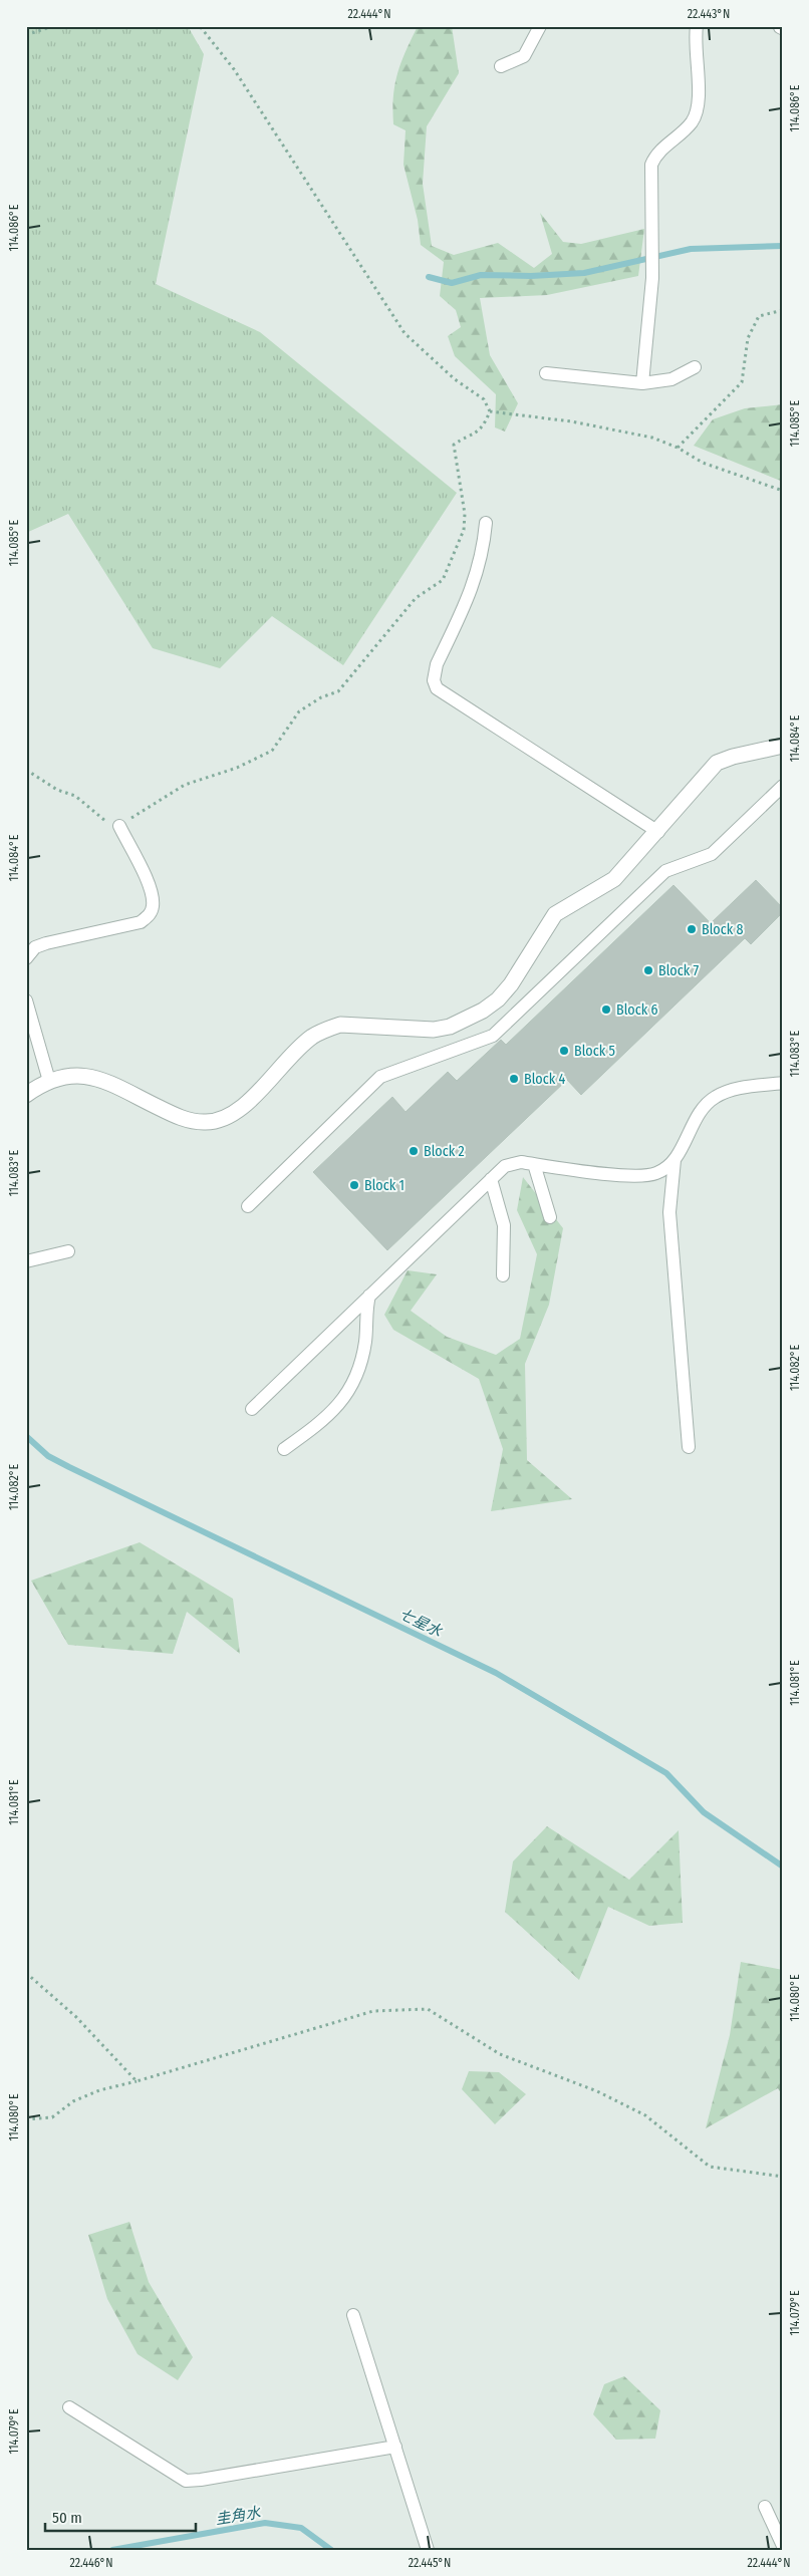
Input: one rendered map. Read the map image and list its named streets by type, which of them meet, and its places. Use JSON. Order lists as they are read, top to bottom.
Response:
{
  "water": ["七星水", "圭角水"],
  "places": [
    "Block 8",
    "Block 7",
    "Block 6",
    "Block 5",
    "Block 4",
    "Block 2",
    "Block 1"
  ],
  "scale_bar": "50 m",
  "coordinates": [
    "22.444°N",
    "22.443°N",
    "114.086°E",
    "114.085°E",
    "114.084°E",
    "114.083°E",
    "114.082°E",
    "114.081°E",
    "114.080°E",
    "114.079°E",
    "22.446°N",
    "22.445°N"
  ]
}
